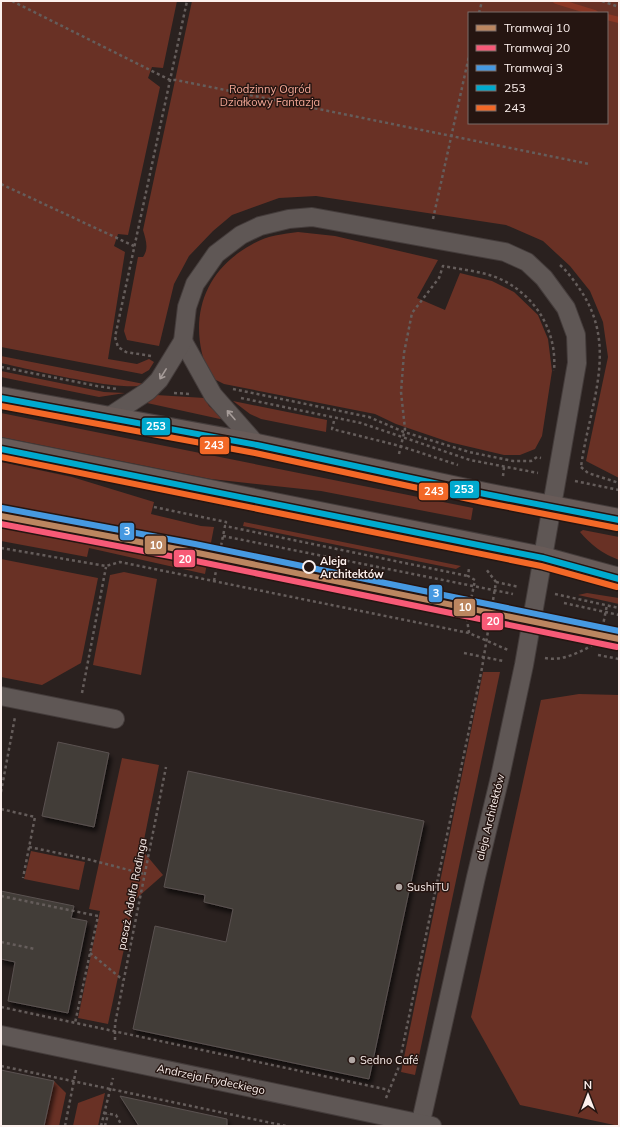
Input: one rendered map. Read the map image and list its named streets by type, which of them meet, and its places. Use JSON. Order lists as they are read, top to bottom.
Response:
{
  "streets": {
    "street": ["aleja Architektów", "Andrzeja Frydeckiego"],
    "path": ["pasaż Adolfa Radinga"]
  },
  "crossings": [
    ["aleja Architektów", "Andrzeja Frydeckiego"]
  ],
  "parks": ["Rodzinny Ogród Działkowy Fantazja"],
  "places": ["Aleja Architektów", "SushiTU", "Sedno Café"],
  "lines": [
    "transit line 253",
    "transit line 243",
    "tram line 3",
    "tram line 10",
    "tram line 20"
  ],
  "legend": [
    "Tramwaj 10",
    "Tramwaj 20",
    "Tramwaj 3",
    "253",
    "243"
  ],
  "north": "top"
}
